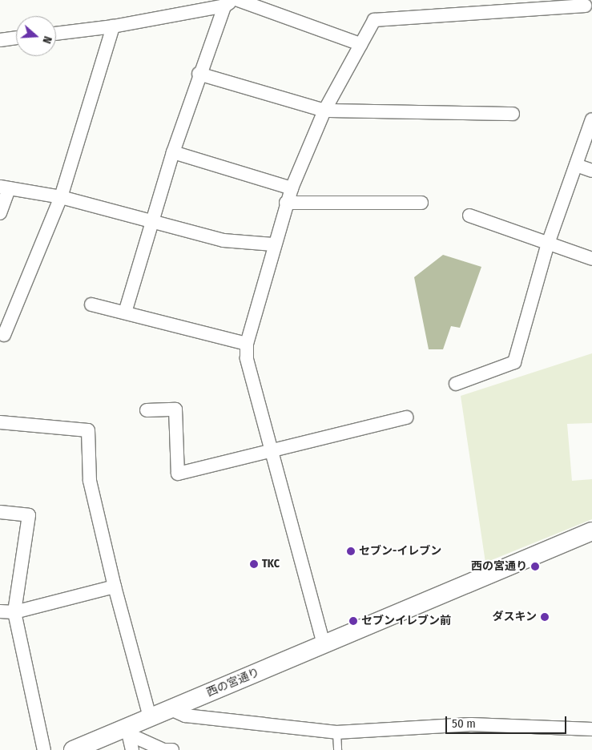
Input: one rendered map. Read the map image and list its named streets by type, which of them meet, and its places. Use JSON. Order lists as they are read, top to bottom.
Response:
{
  "streets": {
    "street": ["西の宮通り"]
  },
  "places": [
    "セブン-イレブン",
    "TKC",
    "西の宮通り",
    "ダスキン",
    "セブンイレブン前"
  ],
  "scale_bar": "50 m",
  "north": "right"
}
